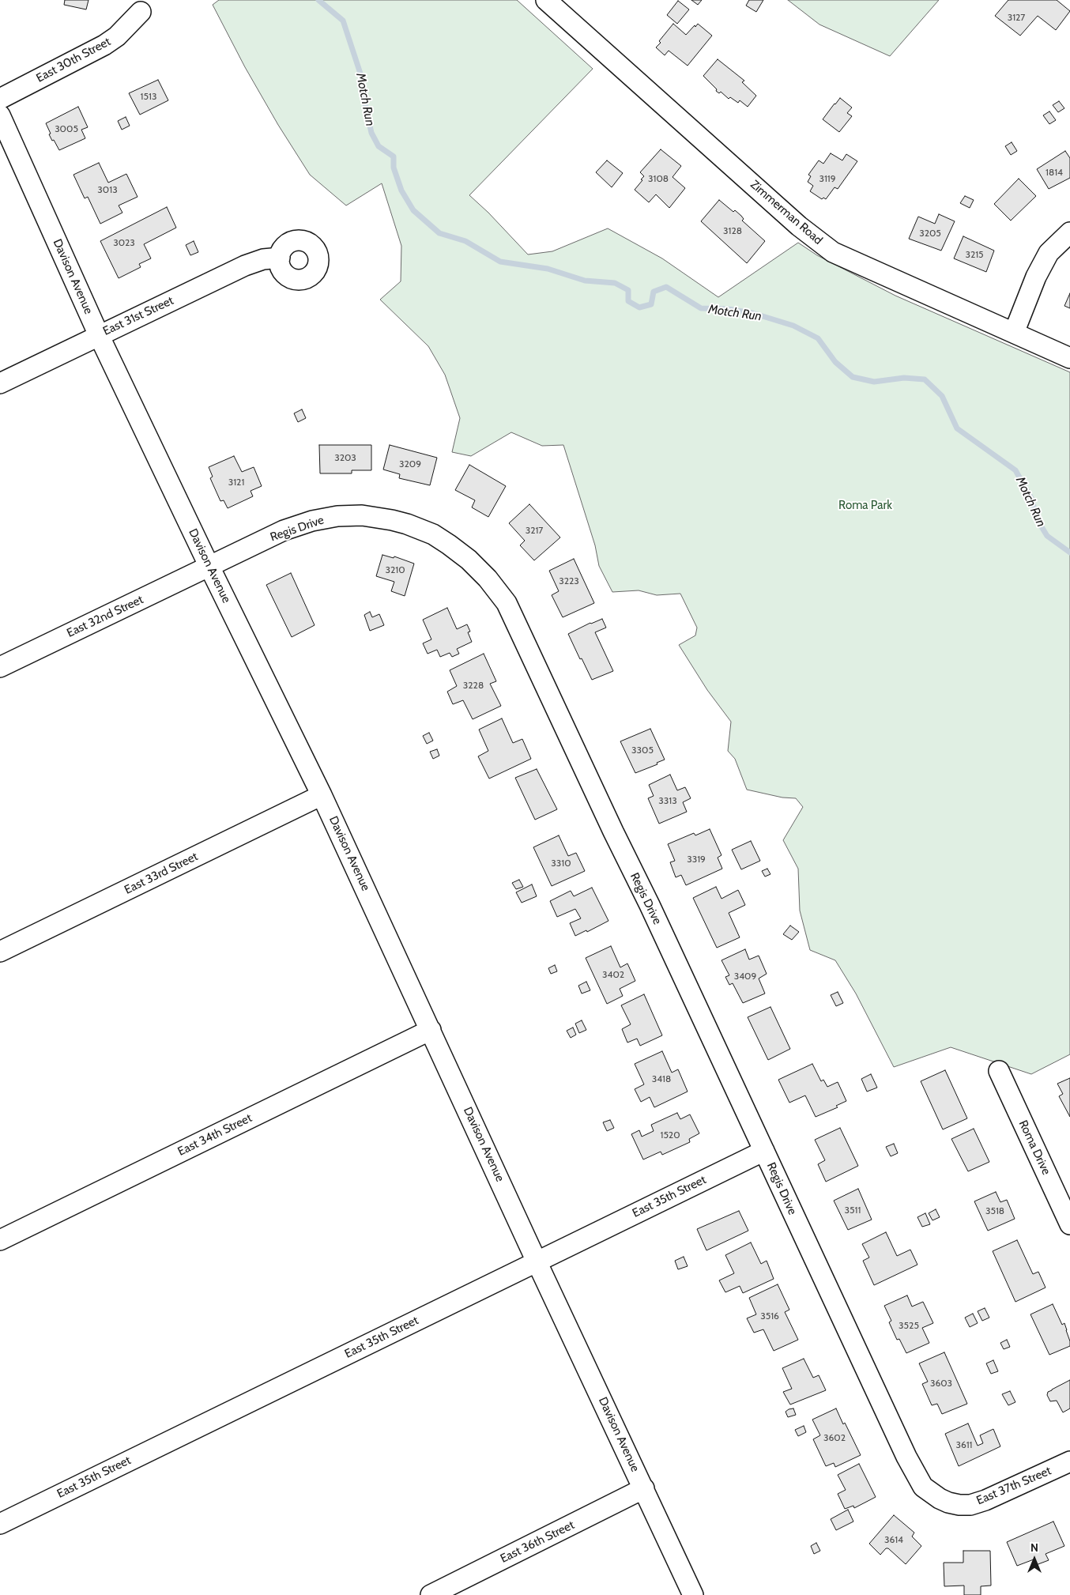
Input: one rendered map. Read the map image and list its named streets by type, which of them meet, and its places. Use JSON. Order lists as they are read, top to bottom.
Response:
{
  "streets": {
    "street": [
      "East 30th Street",
      "Zimmerman Road",
      "Davison Avenue",
      "East 31st Street",
      "Regis Drive",
      "East 32nd Street",
      "East 33rd Street",
      "East 34th Street",
      "Roma Drive",
      "East 35th Street",
      "East 37th Street",
      "East 36th Street"
    ]
  },
  "crossings": [
    ["Davison Avenue", "East 31st Street"],
    ["Davison Avenue", "Regis Drive"],
    ["Davison Avenue", "East 32nd Street"],
    ["Davison Avenue", "East 33rd Street"],
    ["Davison Avenue", "East 34th Street"],
    ["Davison Avenue", "East 35th Street"],
    ["Davison Avenue", "East 36th Street"],
    ["Regis Drive", "East 32nd Street"],
    ["Regis Drive", "East 35th Street"],
    ["Regis Drive", "East 37th Street"]
  ],
  "water": ["Motch Run"],
  "parks": ["Roma Park"],
  "house_numbers": [
    "3127",
    "1513",
    "3005",
    "1814",
    "3108",
    "3119",
    "3013",
    "3128",
    "3205",
    "3023",
    "3215",
    "3203",
    "3209",
    "3121",
    "3217",
    "3210",
    "3223",
    "3228",
    "3305",
    "3313",
    "3319",
    "3310",
    "3402",
    "3409",
    "3418",
    "1520",
    "3511",
    "3518",
    "3516",
    "3525",
    "3603",
    "3602",
    "3611",
    "3614"
  ],
  "north": "top"
}
